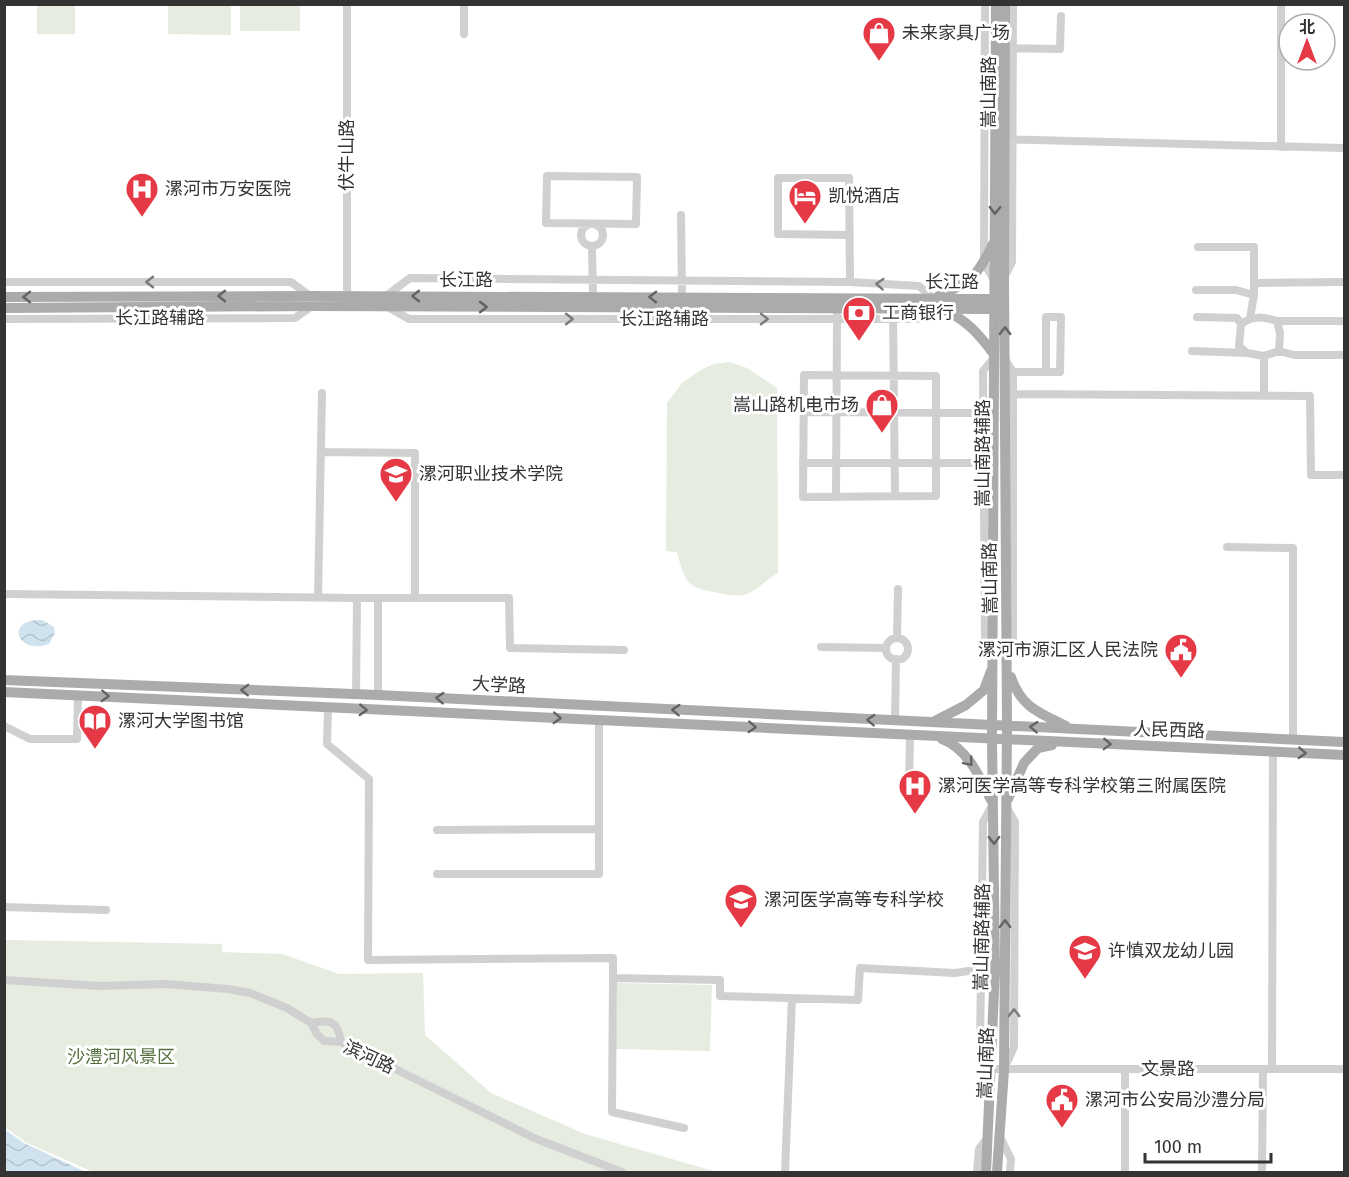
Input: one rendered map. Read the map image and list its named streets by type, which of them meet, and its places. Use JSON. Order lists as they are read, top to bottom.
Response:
{
  "streets": {
    "main road": [
      "嵩山南路",
      "长江路",
      "大学路",
      "人民西路"
    ],
    "street": [
      "伏牛山路",
      "长江路辅路",
      "嵩山南路辅路",
      "滨河路",
      "文景路"
    ]
  },
  "crossings": [
    ["嵩山南路", "长江路"],
    ["嵩山南路", "嵩山南路辅路"],
    ["嵩山南路", "大学路"],
    ["嵩山南路", "人民西路"],
    ["嵩山南路", "文景路"],
    ["伏牛山路", "长江路"],
    ["长江路", "长江路辅路"],
    ["嵩山南路辅路", "文景路"],
    ["大学路", "人民西路"]
  ],
  "parks": ["沙澧河风景区"],
  "places": {
    "shop": ["未来家具广场", "嵩山路机电市场"],
    "hospital": ["漯河市万安医院", "漯河医学高等专科学校第三附属医院"],
    "hotel": ["凯悦酒店"],
    "bank": ["工商银行"],
    "school or university": ["漯河职业技术学院", "漯河医学高等专科学校", "许慎双龙幼儿园"],
    "public building": ["漯河市源汇区人民法院", "漯河市公安局沙澧分局"],
    "library": ["漯河大学图书馆"]
  },
  "scale_bar": "100 m",
  "north": "top"
}
